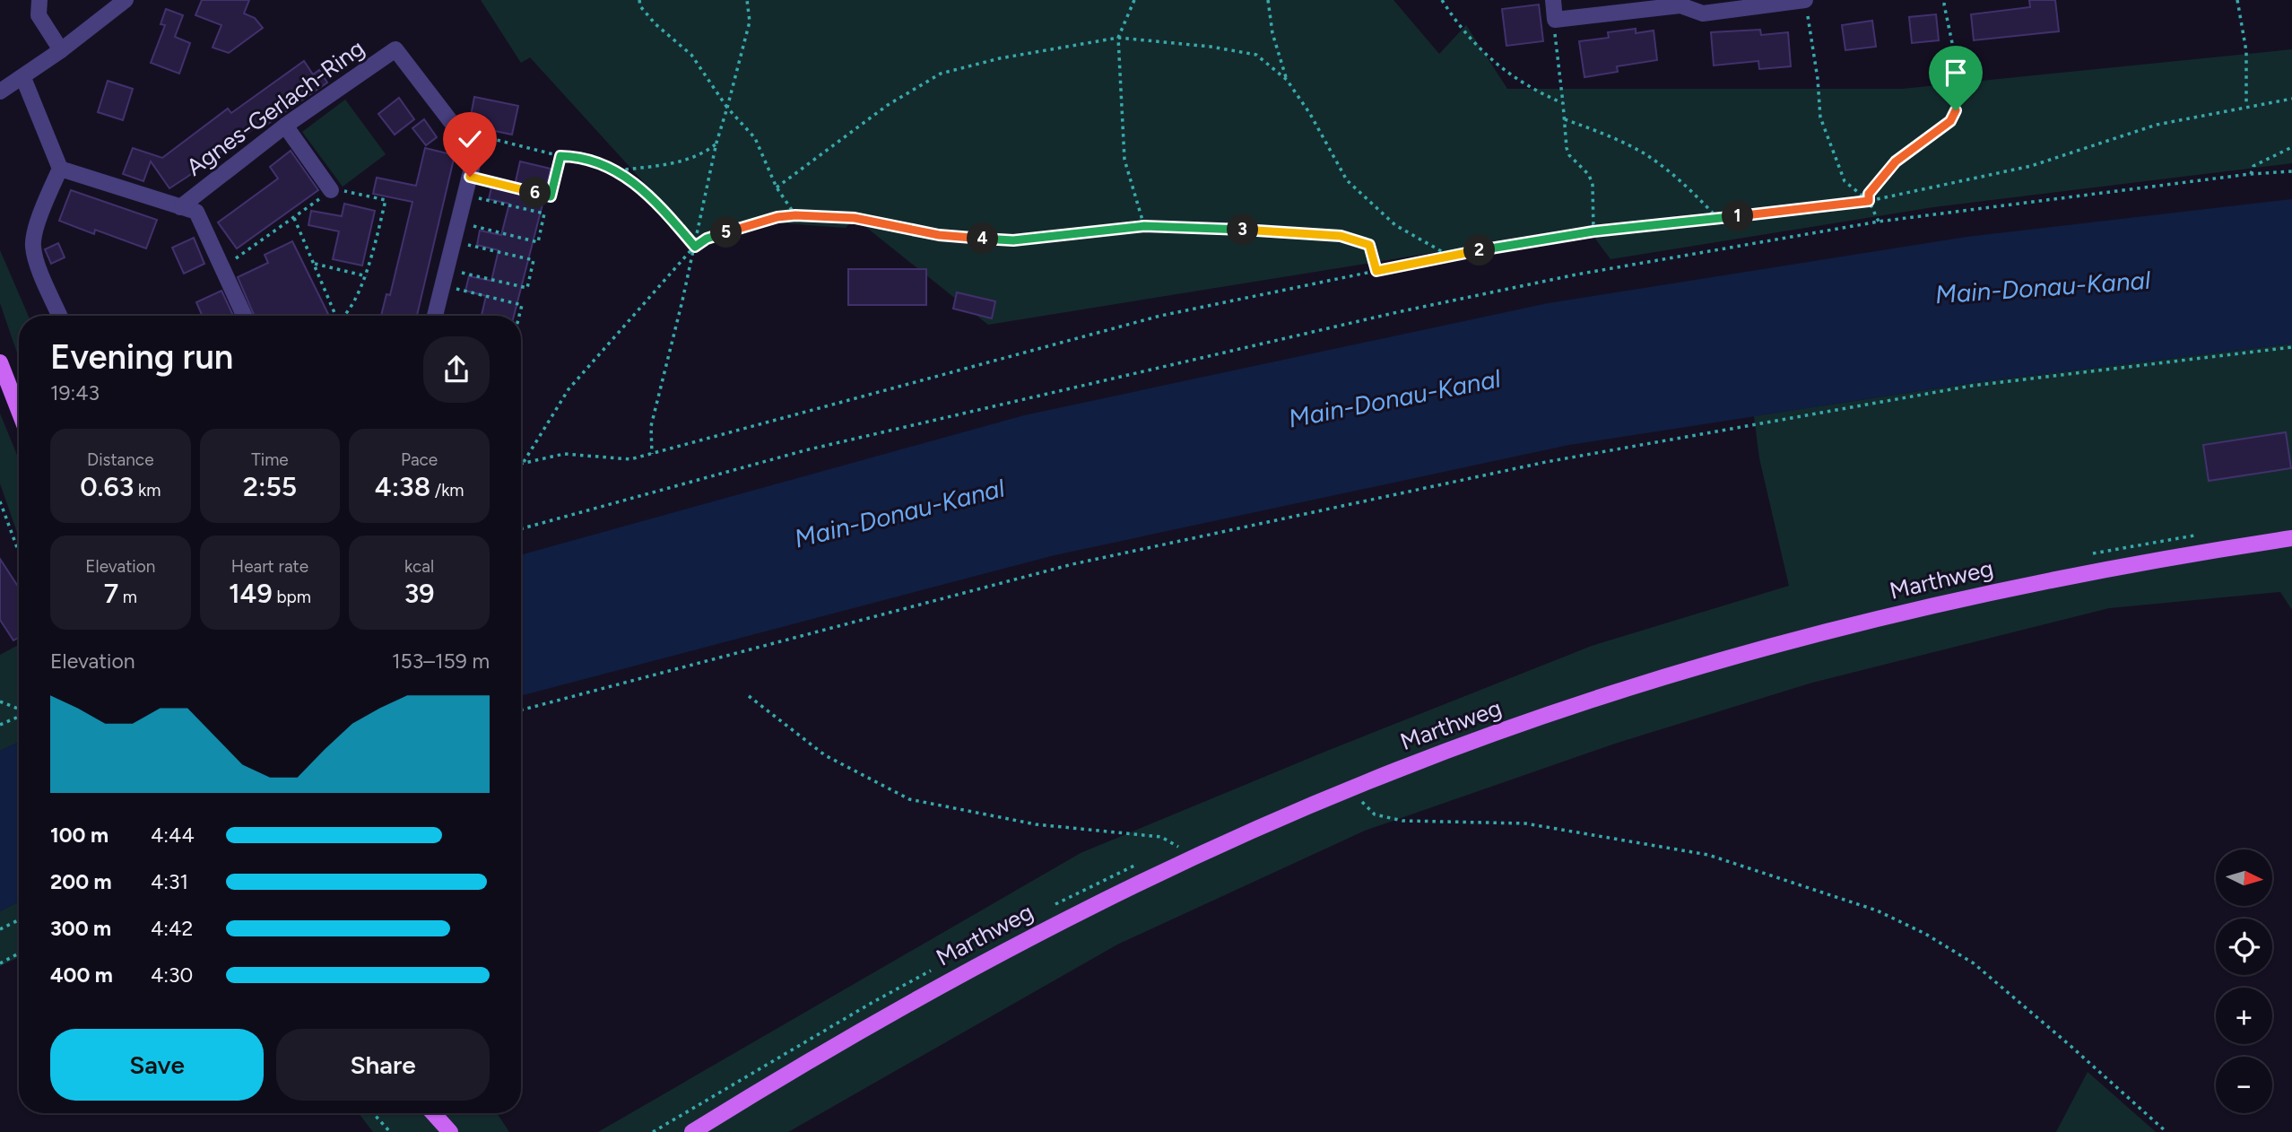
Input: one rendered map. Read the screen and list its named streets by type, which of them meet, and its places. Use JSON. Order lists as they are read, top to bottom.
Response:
{
  "streets": {
    "main road": ["Marthweg"],
    "street": ["Agnes-Gerlach-Ring"]
  },
  "water": ["Main-Donau-Kanal"],
  "north": "right",
  "page": {
    "pins": [
      "6",
      "1",
      "3",
      "5",
      "4",
      "2"
    ],
    "heading": ["Evening run", "19:43"],
    "stats": [
      ["Distance", "0.63 km"],
      ["Time", "2:55"],
      ["Pace", "4:38 /km"],
      ["Elevation", "7 m"],
      ["Heart rate", "149 bpm"],
      ["kcal", "39"]
    ],
    "chart": ["Elevation", "153–159 m"],
    "list": [
      {
        "name": "100 m",
        "note": "4:44"
      },
      {
        "name": "200 m",
        "note": "4:31"
      },
      {
        "name": "300 m",
        "note": "4:42"
      },
      {
        "name": "400 m",
        "note": "4:30"
      }
    ],
    "map_buttons": ["+", "−"],
    "buttons": ["Save", "Share"]
  }
}
